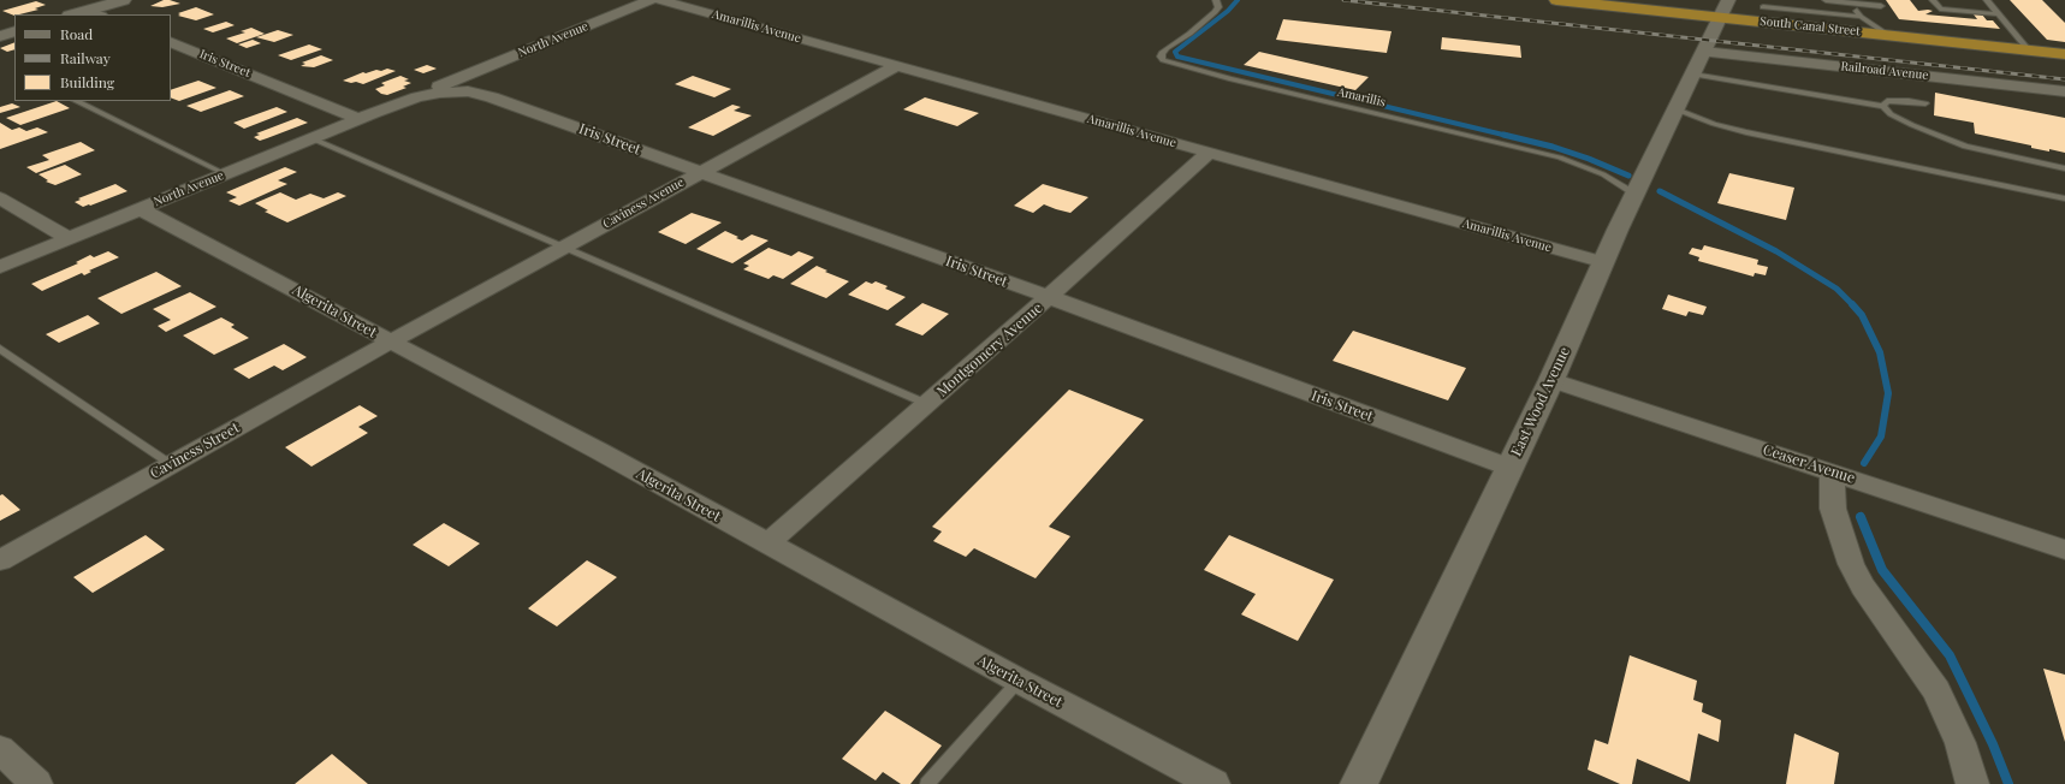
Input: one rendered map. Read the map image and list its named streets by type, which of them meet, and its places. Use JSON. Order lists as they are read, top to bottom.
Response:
{
  "streets": {
    "highway": ["South Canal Street"],
    "main road": ["East Wood Avenue"],
    "street": [
      "Amarillis Avenue",
      "North Avenue",
      "Iris Street",
      "Railroad Avenue",
      "Caviness Avenue",
      "Algerita Street",
      "Montgomery Avenue",
      "Caviness Street",
      "Ceaser Avenue"
    ],
    "lane": ["Amarillis"]
  },
  "crossings": [
    ["Amarillis Avenue", "Caviness Avenue"],
    ["Amarillis Avenue", "Montgomery Avenue"],
    ["Amarillis Avenue", "East Wood Avenue"],
    ["South Canal Street", "East Wood Avenue"],
    ["North Avenue", "Iris Street"],
    ["North Avenue", "Algerita Street"],
    ["Iris Street", "Caviness Avenue"],
    ["Iris Street", "Montgomery Avenue"],
    ["Iris Street", "East Wood Avenue"],
    ["Railroad Avenue", "East Wood Avenue"],
    ["Amarillis", "East Wood Avenue"],
    ["Caviness Avenue", "Algerita Street"],
    ["Caviness Avenue", "Caviness Street"],
    ["Algerita Street", "Montgomery Avenue"],
    ["Algerita Street", "Caviness Street"],
    ["East Wood Avenue", "Ceaser Avenue"]
  ],
  "legend": ["Road", "Railway", "Building"]
}
